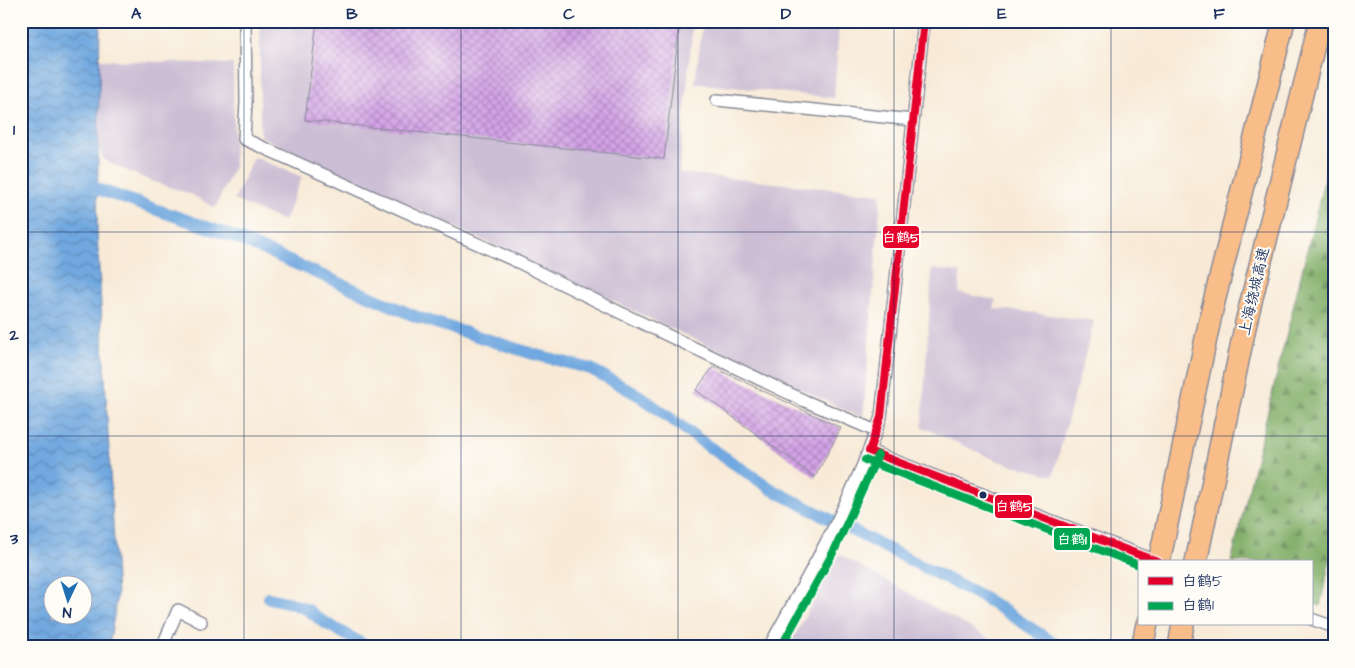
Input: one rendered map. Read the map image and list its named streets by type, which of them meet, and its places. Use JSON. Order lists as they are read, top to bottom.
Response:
{
  "streets": {
    "highway": ["上海绕城高速"]
  },
  "lines": ["transit line 白鹤5", "transit line 白鹤1"],
  "legend": ["白鹤5", "白鹤1"],
  "north": "bottom",
  "grid": {
    "columns": [
      "A",
      "B",
      "C",
      "D",
      "E",
      "F"
    ],
    "rows": ["1", "2", "3"]
  }
}
